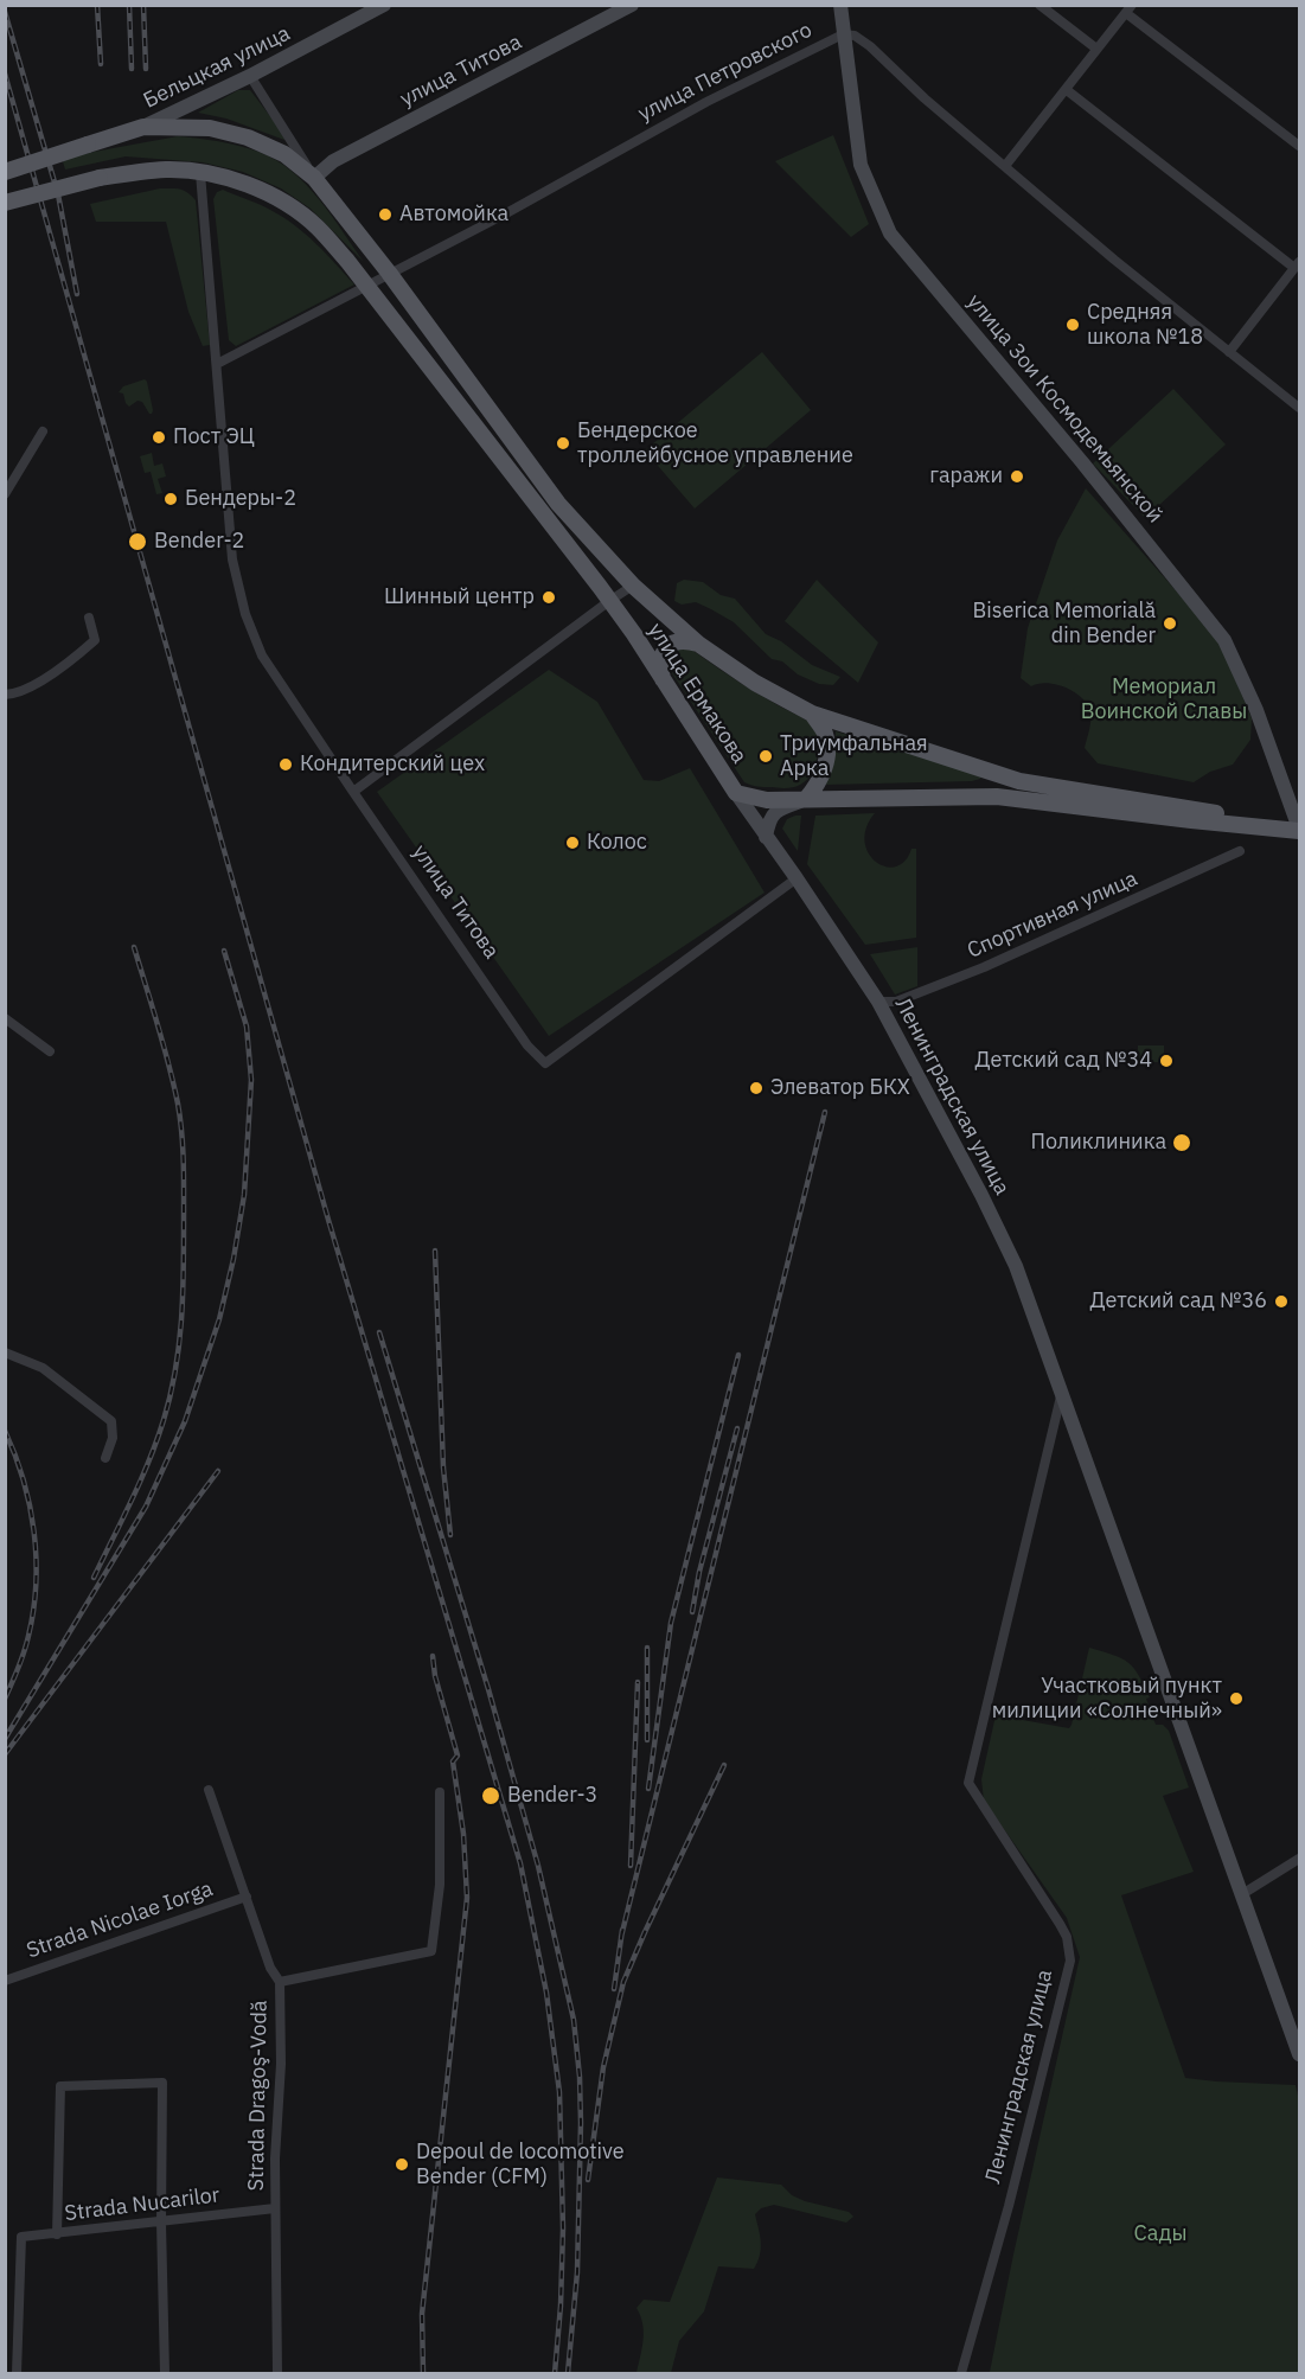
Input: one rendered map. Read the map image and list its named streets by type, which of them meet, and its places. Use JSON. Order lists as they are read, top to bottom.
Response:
{
  "streets": {
    "main road": ["улица Ермакова"],
    "street": [
      "Бельцкая улица",
      "улица Титова",
      "улица Петровского",
      "улица Зои Космодемьянской",
      "Спортивная улица",
      "Ленинградская улица",
      "Strada Nicolae Iorga",
      "Strada Dragoş-Vodă",
      "Strada Nucarilor"
    ]
  },
  "crossings": [
    ["Бельцкая улица", "улица Ермакова"],
    ["улица Титова", "улица Ермакова"],
    ["улица Титова", "Ленинградская улица"],
    ["улица Петровского", "улица Зои Космодемьянской"],
    ["улица Петровского", "улица Ермакова"],
    ["улица Зои Космодемьянской", "улица Ермакова"],
    ["улица Ермакова", "Ленинградская улица"],
    ["Спортивная улица", "Ленинградская улица"],
    ["Strada Nicolae Iorga", "Strada Dragoş-Vodă"],
    ["Strada Dragoş-Vodă", "Strada Nucarilor"]
  ],
  "parks": ["Мемориал Воинской Славы", "Сады"],
  "places": [
    "Автомойка",
    "Средняя школа №18",
    "Пост ЭЦ",
    "Бендерское троллейбусное управление",
    "гаражи",
    "Бендеры-2",
    "Bender-2",
    "Шинный центр",
    "Biserica Memorială din Bender",
    "Триумфальная Арка",
    "Кондитерский цех",
    "Колос",
    "Детский сад №34",
    "Элеватор БКХ",
    "Поликлиника",
    "Детский сад №36",
    "Участковый пункт милиции «Солнечный»",
    "Bender-3",
    "Depoul de locomotive Bender (CFM)"
  ]
}
